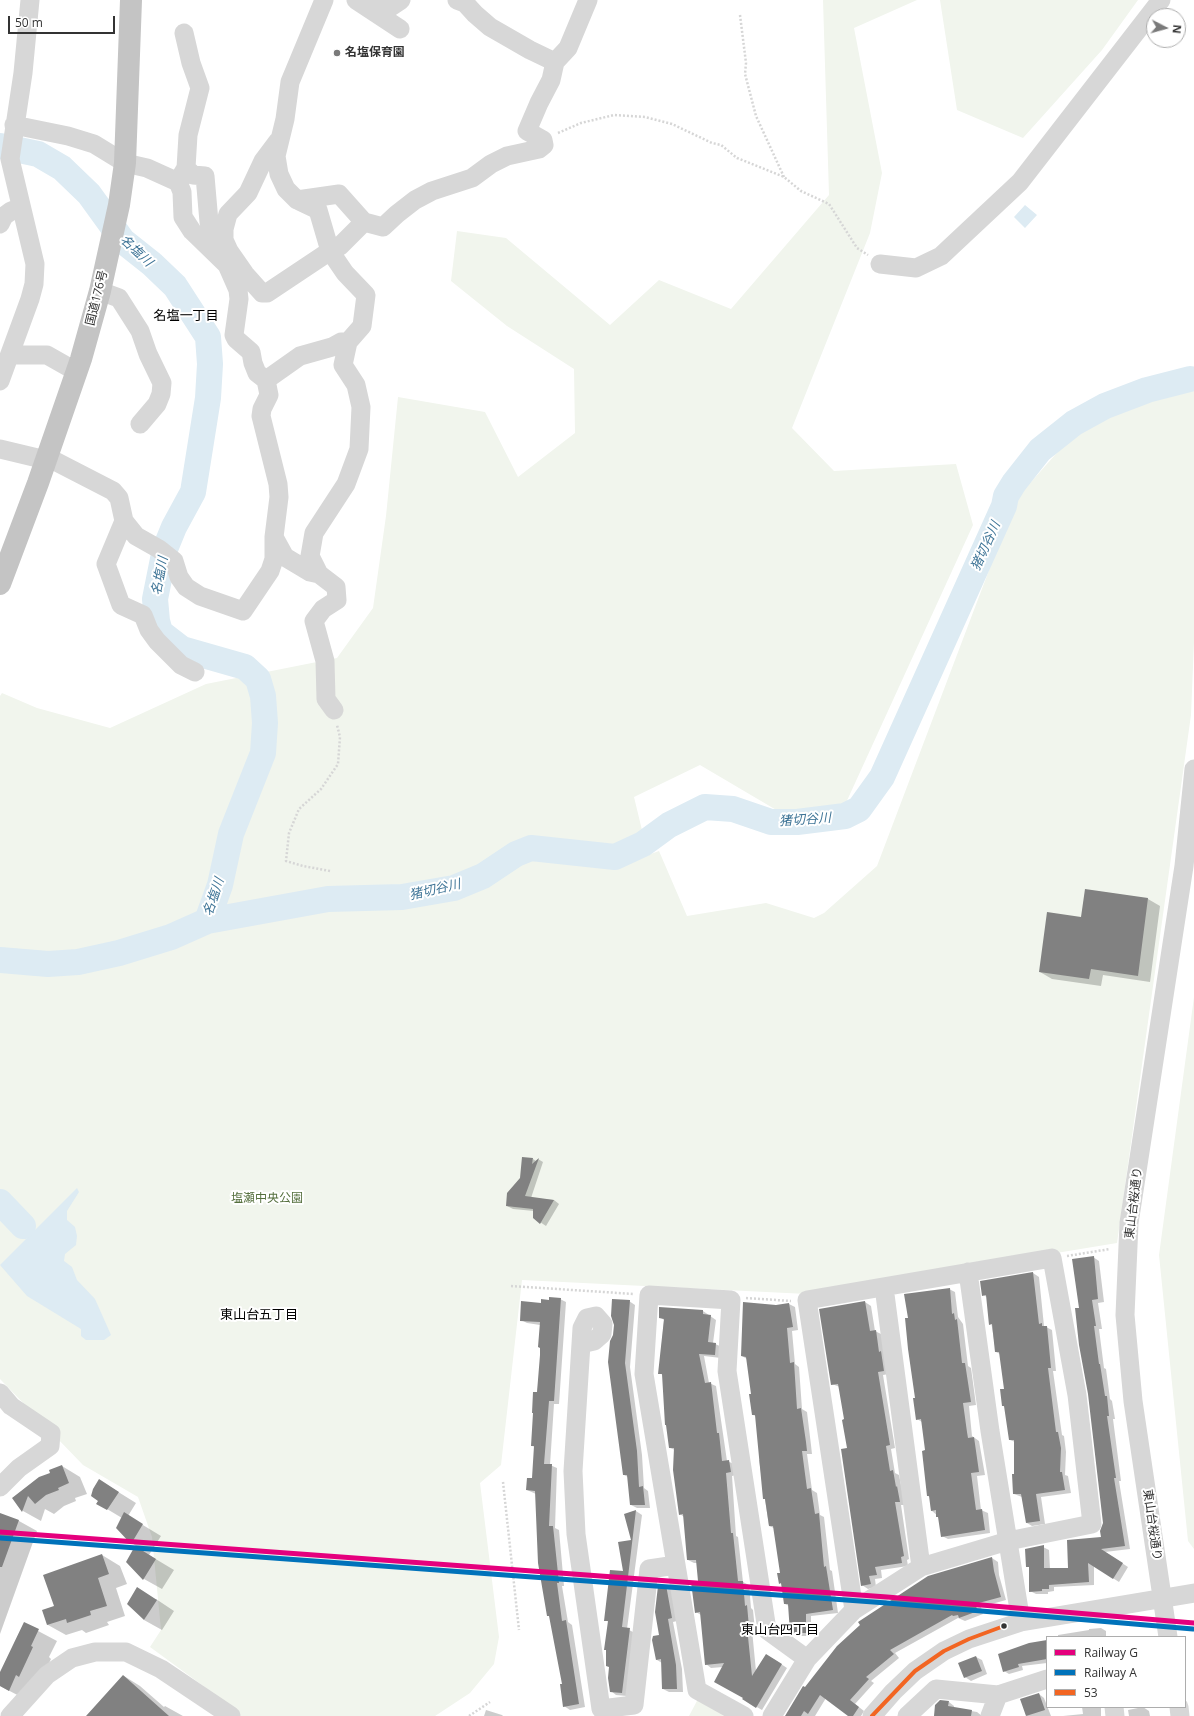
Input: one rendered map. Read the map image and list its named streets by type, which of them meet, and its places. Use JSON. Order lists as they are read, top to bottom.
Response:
{
  "streets": {
    "highway": ["国道176号"],
    "street": ["東山台桜通り"]
  },
  "districts": ["名塩一丁目", "東山台五丁目", "東山台四丁目"],
  "water": ["名塩川", "猪切谷川"],
  "parks": ["塩瀬中央公園"],
  "places": ["名塩保育園"],
  "lines": ["rail line G", "rail line A", "transit line 53"],
  "legend": ["Railway G", "Railway A", "53"],
  "scale_bar": "50 m",
  "north": "right"
}
